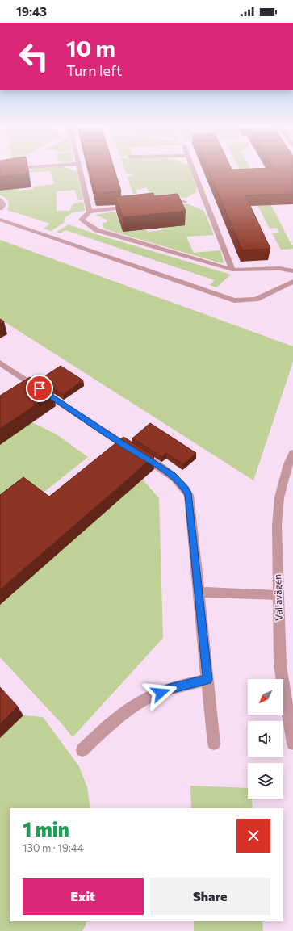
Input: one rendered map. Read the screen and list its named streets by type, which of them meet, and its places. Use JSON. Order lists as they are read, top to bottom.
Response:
{
  "streets": {
    "street": ["Vallavägen"]
  },
  "north": "bottom left",
  "page": {
    "status": "19:43",
    "turn": ["10 m", "Turn left"],
    "heading": ["1 min", "130 m · 19:44"],
    "buttons": ["Exit", "Share"]
  }
}
